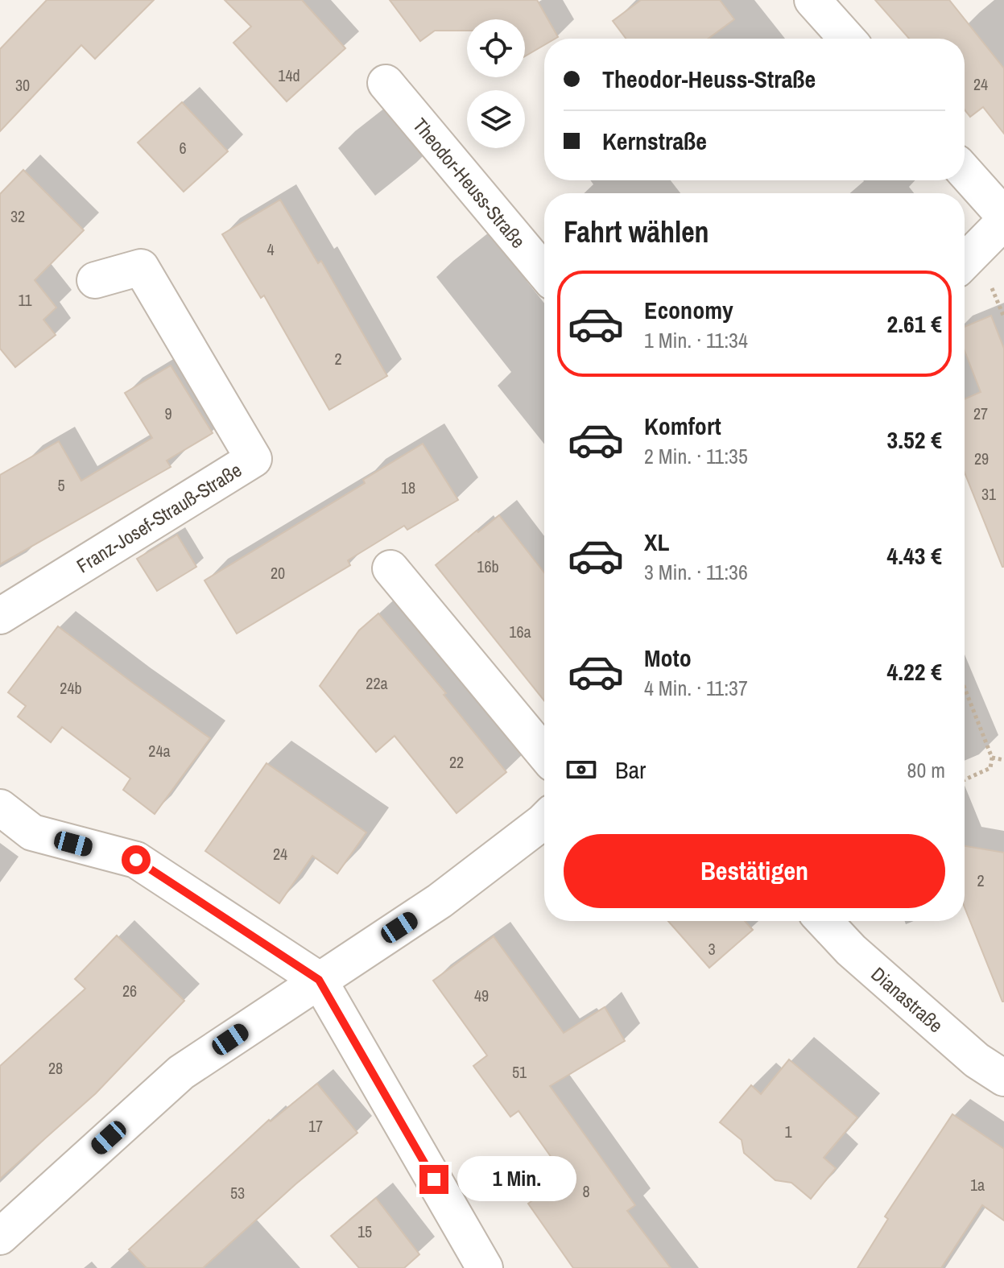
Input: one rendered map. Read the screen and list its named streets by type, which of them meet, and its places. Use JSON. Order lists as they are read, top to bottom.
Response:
{
  "streets": {
    "street": ["Theodor-Heuss-Straße", "Franz-Josef-Strauß-Straße", "Dianastraße"]
  },
  "house_numbers": [
    "14d",
    "24",
    "30",
    "6",
    "32",
    "4",
    "11",
    "2",
    "9",
    "27",
    "29",
    "5",
    "18",
    "31",
    "16b",
    "20",
    "16a",
    "22a",
    "24b",
    "24a",
    "22",
    "24",
    "2",
    "3",
    "26",
    "49",
    "28",
    "51",
    "17",
    "1",
    "1a",
    "8",
    "53",
    "15"
  ],
  "page": {
    "banner": ["Theodor-Heuss-Straße", "Kernstraße"],
    "heading": "Fahrt wählen",
    "list": [
      {
        "name": "Economy",
        "note": "1 Min. · 11:34",
        "value": "2.61 €"
      },
      {
        "name": "Komfort",
        "note": "2 Min. · 11:35",
        "value": "3.52 €"
      },
      {
        "name": "XL",
        "note": "3 Min. · 11:36",
        "value": "4.43 €"
      },
      {
        "name": "Moto",
        "note": "4 Min. · 11:37",
        "value": "4.22 €"
      }
    ],
    "pay": ["Bar", "80 m"],
    "buttons": "Bestätigen",
    "bubble": "1 Min."
  }
}
